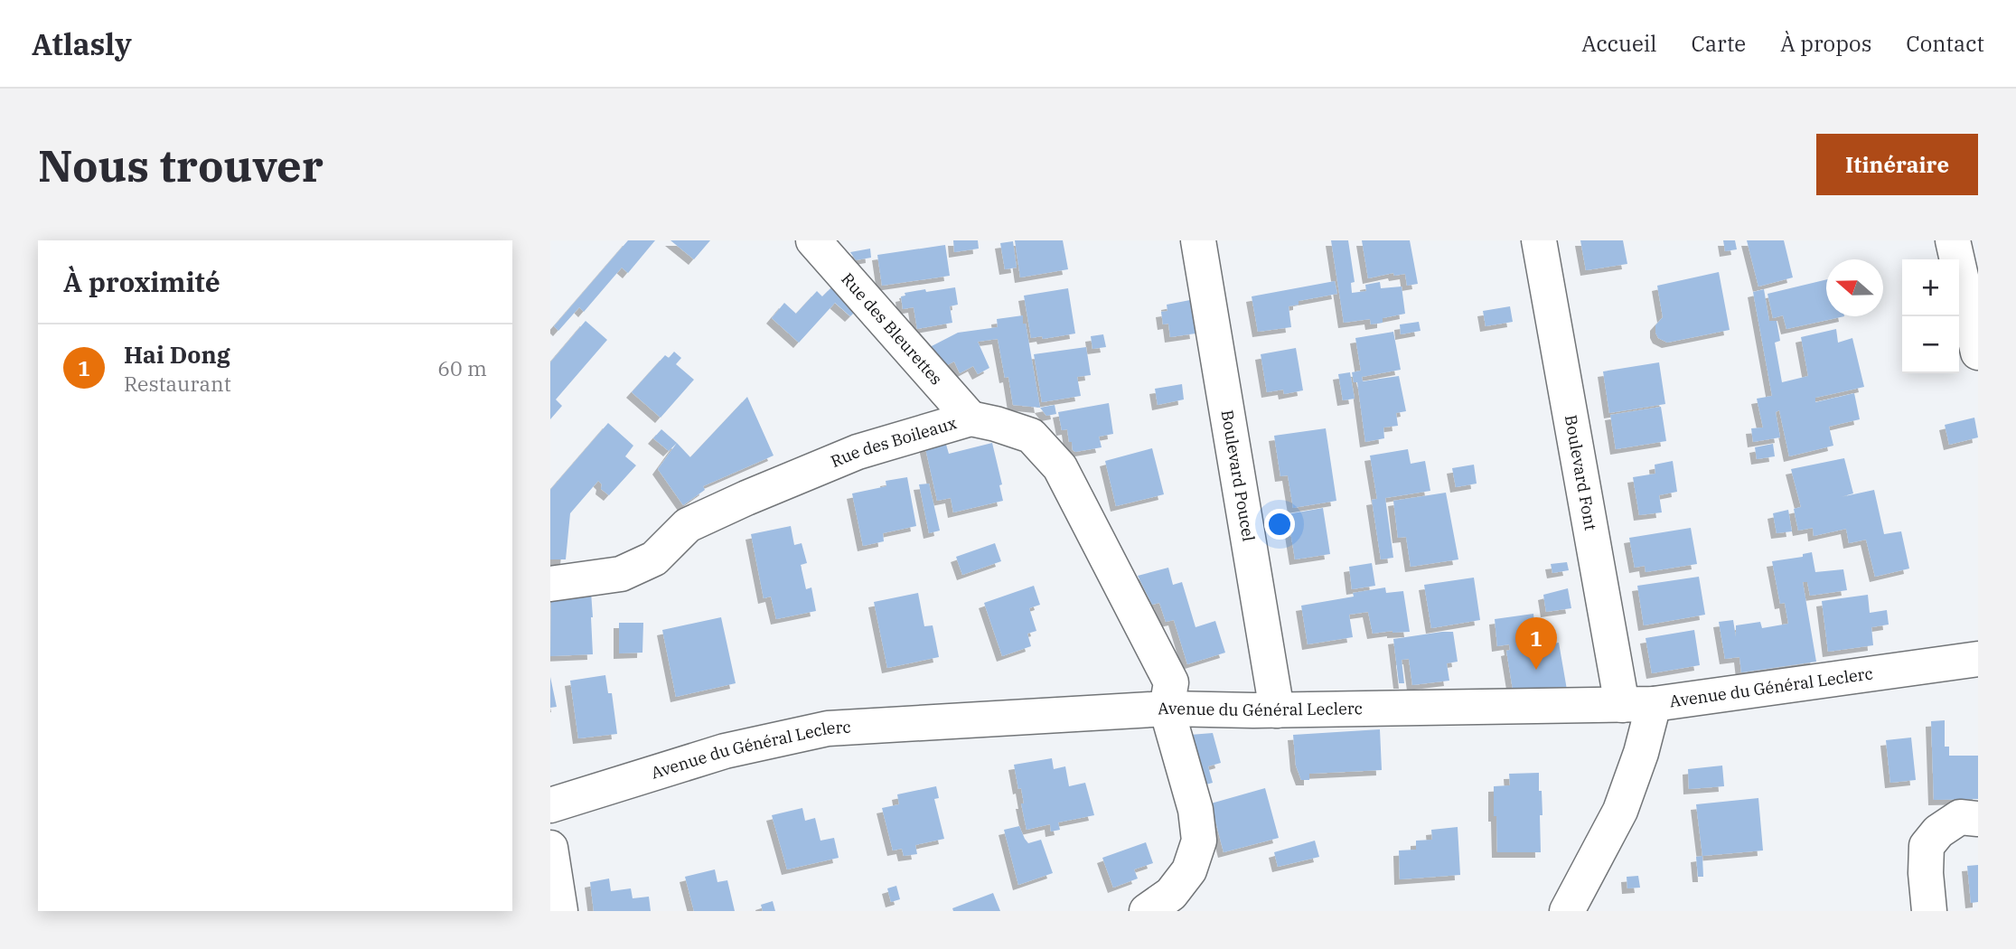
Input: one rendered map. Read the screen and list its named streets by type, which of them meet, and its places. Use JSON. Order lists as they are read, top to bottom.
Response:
{
  "streets": {
    "street": [
      "Rue des Bleurettes",
      "Rue des Boileaux",
      "Boulevard Font",
      "Boulevard Poucel",
      "Avenue du Général Leclerc"
    ]
  },
  "crossings": [
    ["Rue des Bleurettes", "Rue des Boileaux"],
    ["Rue des Boileaux", "Avenue du Général Leclerc"],
    ["Boulevard Font", "Avenue du Général Leclerc"],
    ["Boulevard Poucel", "Avenue du Général Leclerc"]
  ],
  "north": "left",
  "page": {
    "header": "Atlasly",
    "nav": [
      "Accueil",
      "Carte",
      "À propos",
      "Contact"
    ],
    "buttons": "Itinéraire",
    "title": "Nous trouver",
    "heading": "À proximité",
    "map_buttons": ["+", "−"],
    "list": [
      {
        "mark": "1",
        "name": "Hai Dong",
        "note": "Restaurant",
        "value": "60 m"
      }
    ],
    "pins": "1"
  }
}
